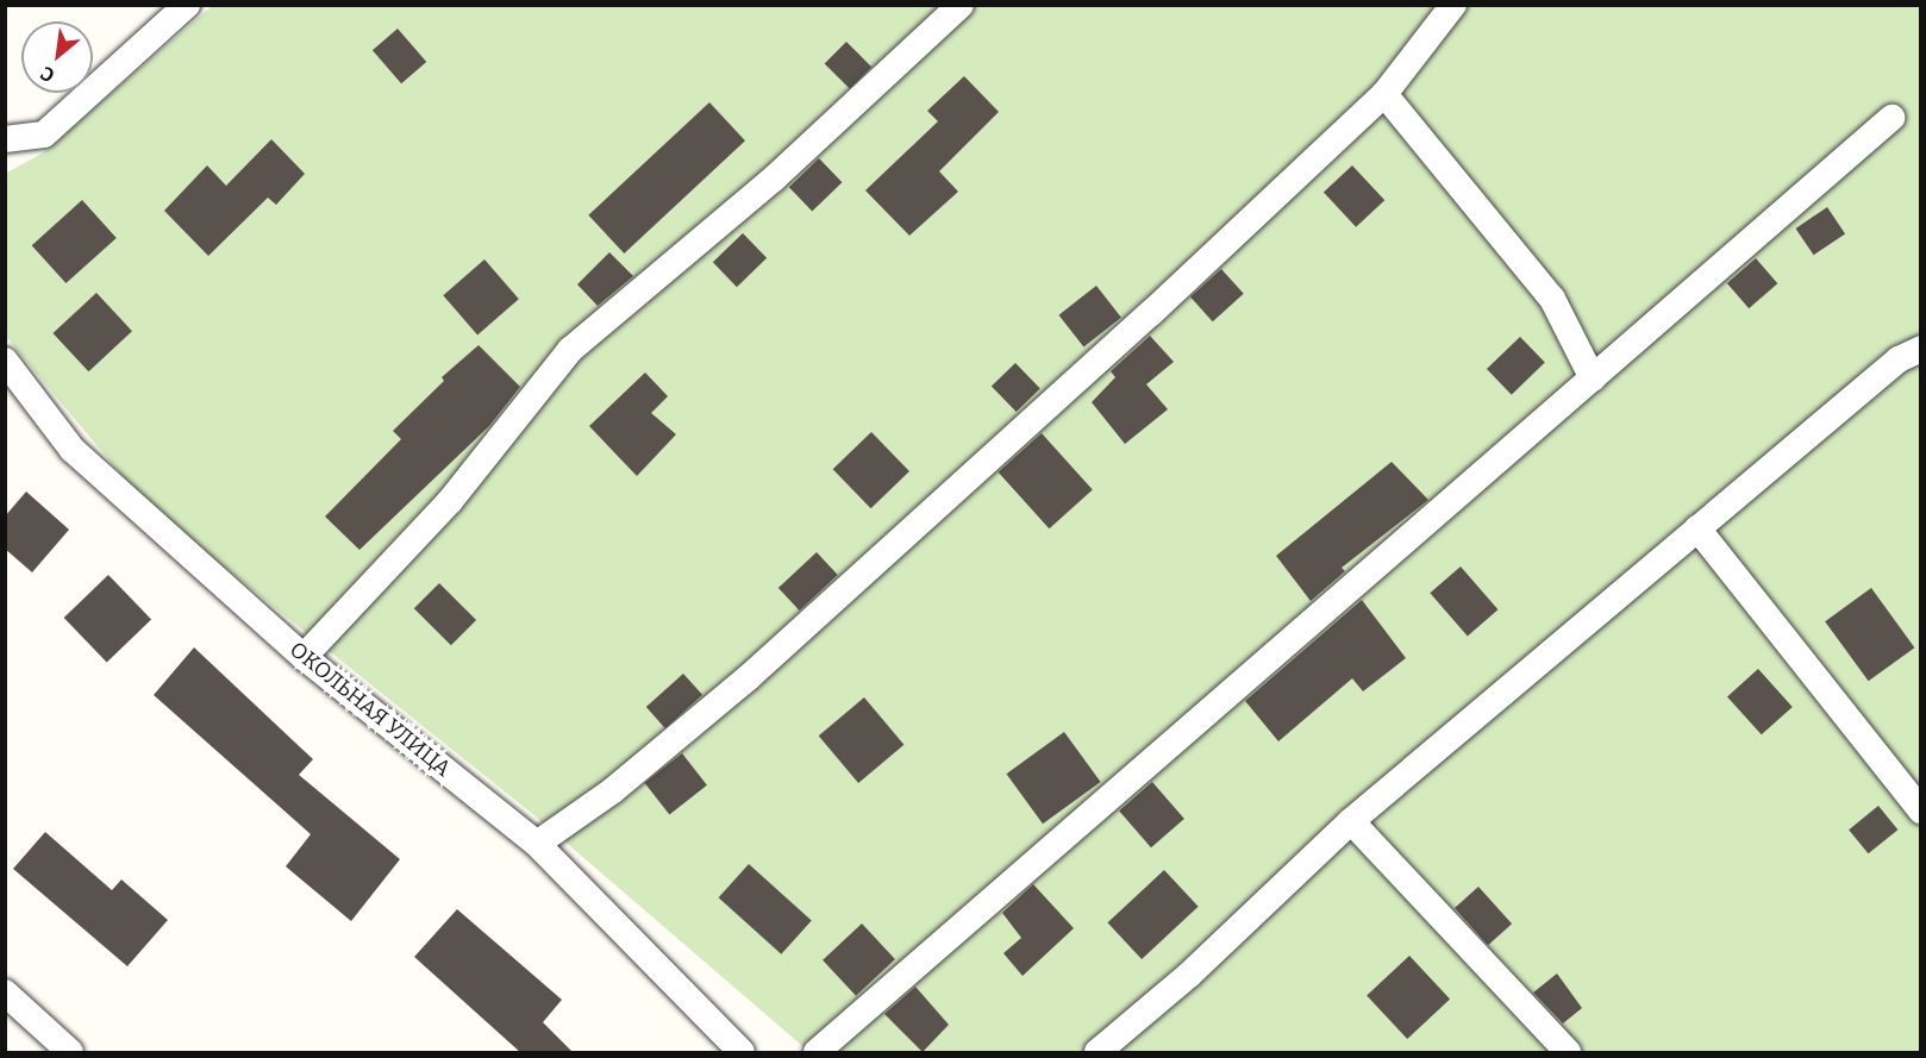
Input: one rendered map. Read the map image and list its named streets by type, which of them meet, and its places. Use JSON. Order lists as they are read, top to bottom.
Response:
{
  "streets": {
    "street": ["ОКОЛЬНАЯ УЛИЦА"]
  },
  "north": "bottom left"
}
